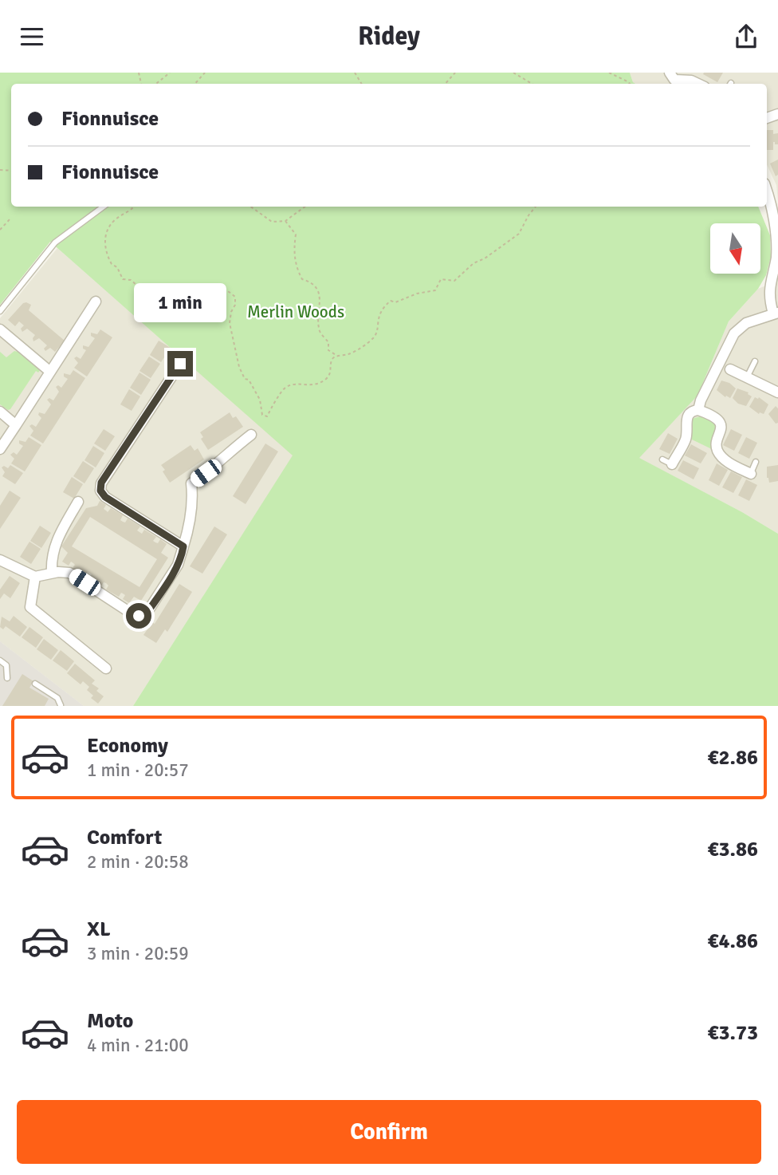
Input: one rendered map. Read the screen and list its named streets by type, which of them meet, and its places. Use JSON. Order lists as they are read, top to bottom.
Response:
{
  "parks": ["Merlin Woods"],
  "north": "bottom",
  "page": {
    "header": "Ridey",
    "banner": ["Fionnuisce", "Fionnuisce"],
    "bubble": "1 min",
    "list": [
      {
        "name": "Economy",
        "note": "1 min · 20:57",
        "value": "€2.86"
      },
      {
        "name": "Comfort",
        "note": "2 min · 20:58",
        "value": "€3.86"
      },
      {
        "name": "XL",
        "note": "3 min · 20:59",
        "value": "€4.86"
      },
      {
        "name": "Moto",
        "note": "4 min · 21:00",
        "value": "€3.73"
      }
    ],
    "buttons": "Confirm"
  }
}
